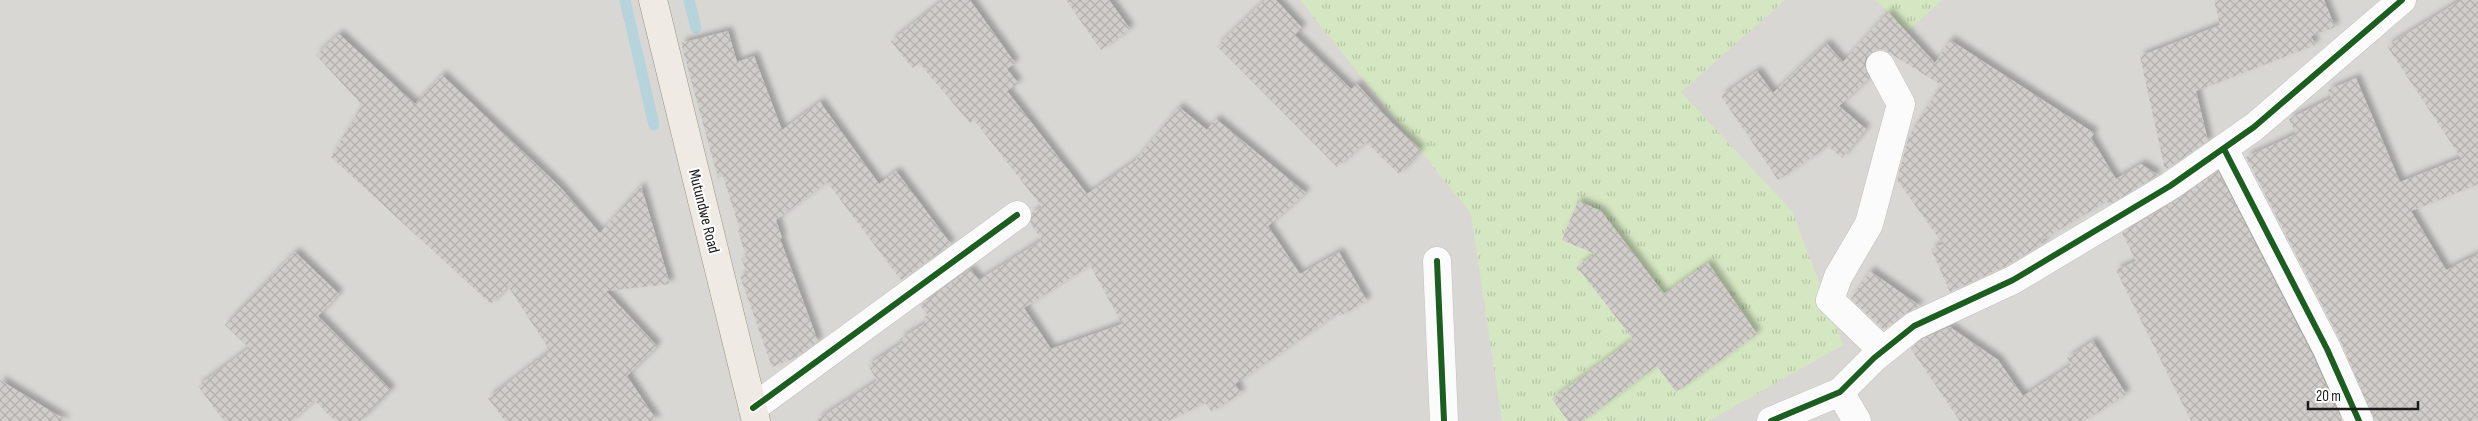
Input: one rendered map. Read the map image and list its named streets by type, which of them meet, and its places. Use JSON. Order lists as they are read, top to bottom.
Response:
{
  "streets": {
    "main road": ["Mutundwe Road"]
  },
  "scale_bar": "20 m"
}
